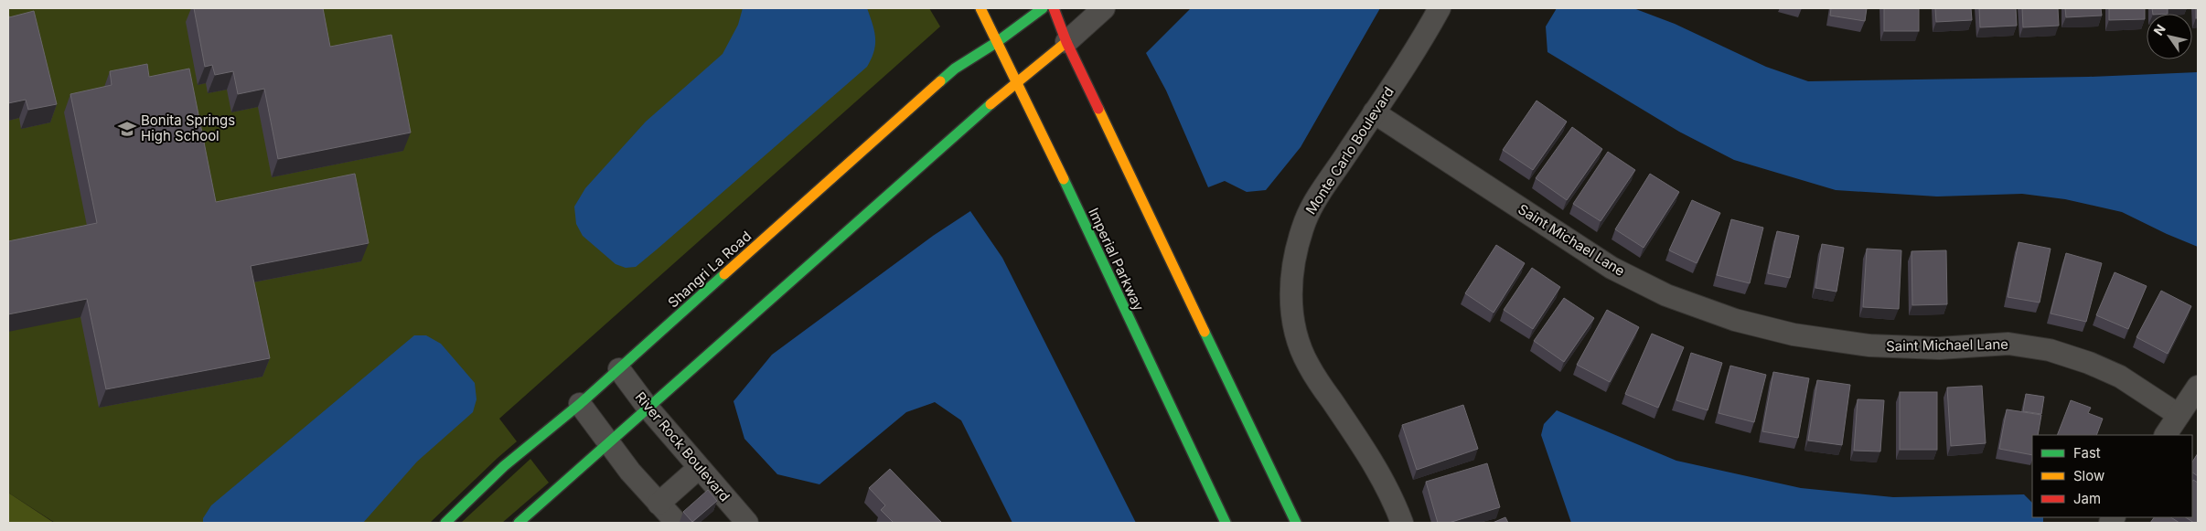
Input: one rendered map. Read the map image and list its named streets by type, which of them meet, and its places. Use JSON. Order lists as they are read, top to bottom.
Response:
{
  "streets": {
    "street": [
      "Monte Carlo Boulevard",
      "Saint Michael Lane",
      "Imperial Parkway",
      "Shangri La Road",
      "River Rock Boulevard"
    ]
  },
  "crossings": [
    ["Monte Carlo Boulevard", "Saint Michael Lane"],
    ["Imperial Parkway", "Shangri La Road"],
    ["Shangri La Road", "River Rock Boulevard"]
  ],
  "places": {
    "school or university": ["Bonita Springs High School"]
  },
  "legend": ["Fast", "Slow", "Jam"],
  "north": "top left"
}
